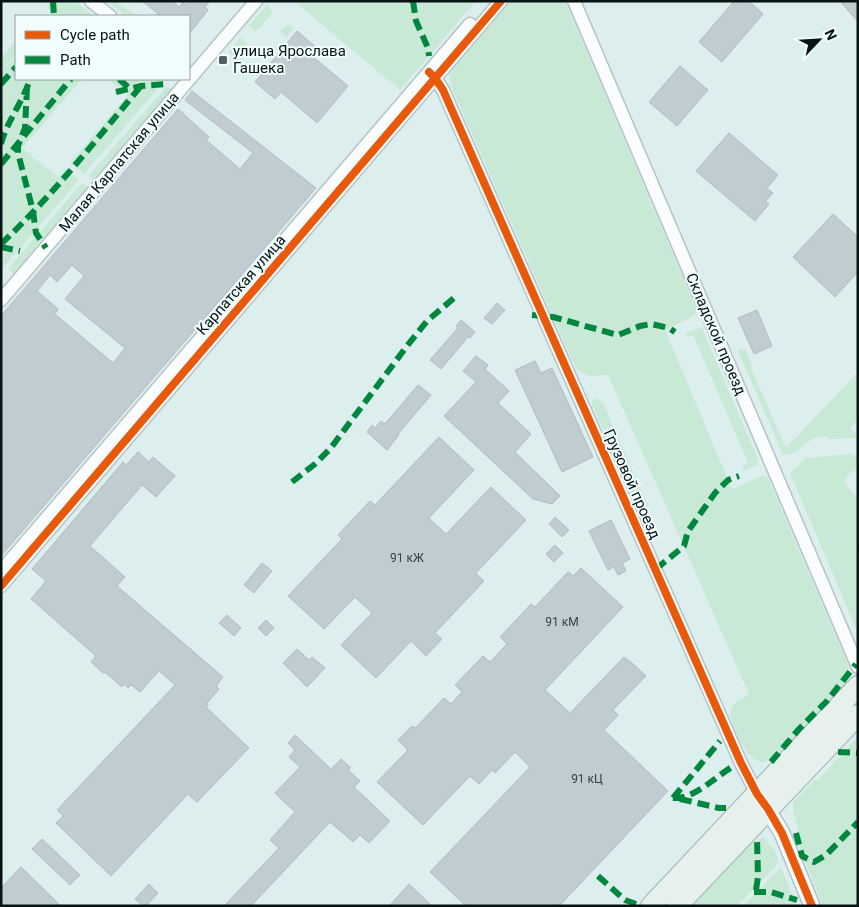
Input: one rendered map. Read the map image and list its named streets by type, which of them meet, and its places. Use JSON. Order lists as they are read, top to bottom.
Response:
{
  "streets": {
    "street": [
      "Малая Карпатская улица",
      "Карпатская улица",
      "Складской проезд",
      "Грузовой проезд"
    ]
  },
  "crossings": [
    ["Карпатская улица", "Грузовой проезд"]
  ],
  "places": {
    "transit": ["улица Ярослава Гашека"]
  },
  "house_numbers": ["91 кЖ", "91 кМ", "91 кЦ"],
  "legend": ["Cycle path", "Path"],
  "north": "top right"
}
